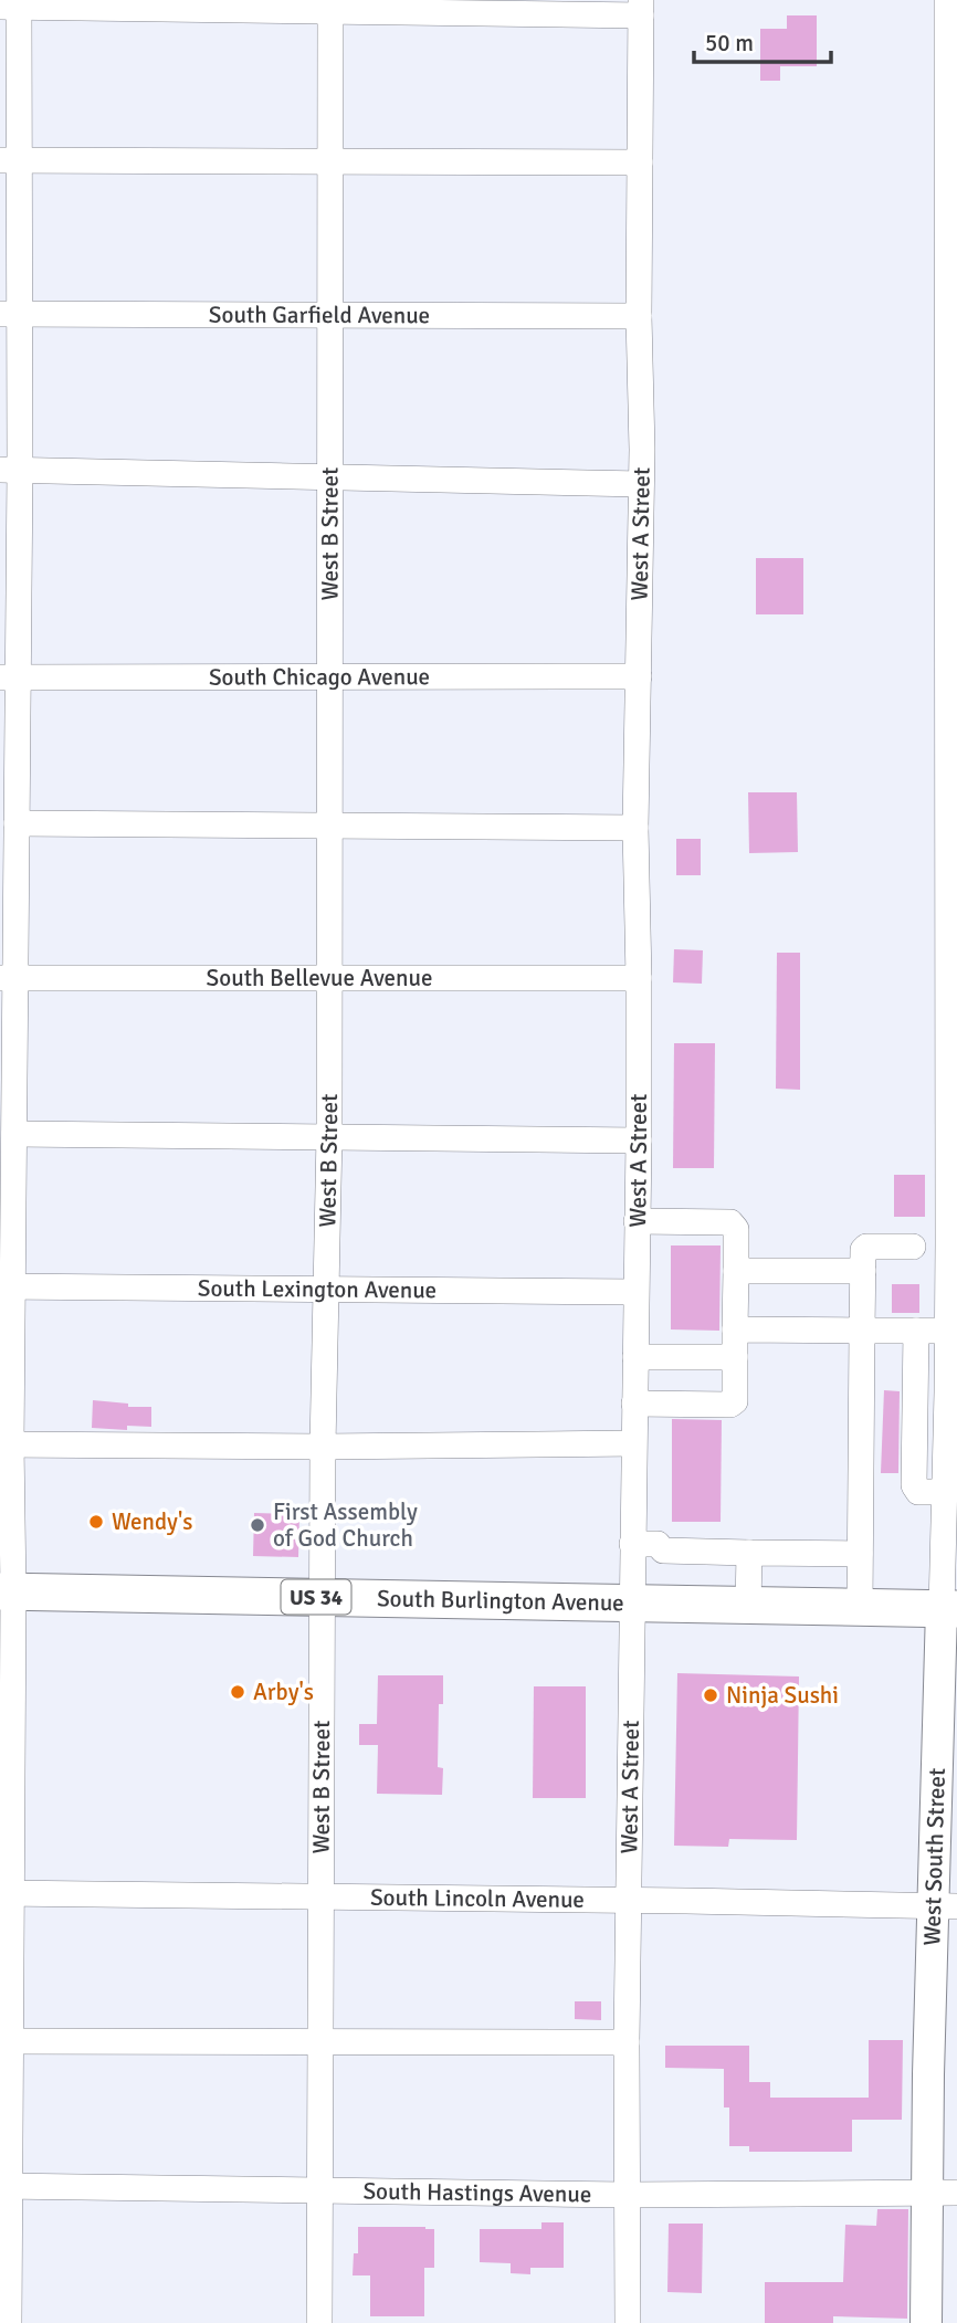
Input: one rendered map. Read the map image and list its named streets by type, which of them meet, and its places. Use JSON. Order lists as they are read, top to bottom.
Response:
{
  "streets": {
    "highway": ["US 34", "South Burlington Avenue"],
    "main road": ["West South Street"],
    "street": [
      "South Garfield Avenue",
      "West B Street",
      "West A Street",
      "South Chicago Avenue",
      "South Bellevue Avenue",
      "South Lexington Avenue",
      "South Lincoln Avenue",
      "South Hastings Avenue"
    ]
  },
  "crossings": [
    ["South Garfield Avenue", "West B Street"],
    ["South Garfield Avenue", "West A Street"],
    ["West B Street", "South Chicago Avenue"],
    ["West B Street", "South Bellevue Avenue"],
    ["West B Street", "South Lexington Avenue"],
    ["West B Street", "South Burlington Avenue"],
    ["West B Street", "South Lincoln Avenue"],
    ["West B Street", "South Hastings Avenue"],
    ["West A Street", "South Chicago Avenue"],
    ["West A Street", "South Bellevue Avenue"],
    ["West A Street", "South Lexington Avenue"],
    ["West A Street", "South Burlington Avenue"],
    ["West A Street", "South Lincoln Avenue"],
    ["West A Street", "South Hastings Avenue"],
    ["South Burlington Avenue", "West South Street"],
    ["West South Street", "South Lincoln Avenue"],
    ["West South Street", "South Hastings Avenue"]
  ],
  "places": [
    "Wendy's",
    "First Assembly of God Church",
    "Arby's",
    "Ninja Sushi"
  ],
  "scale_bar": "50 m"
}
